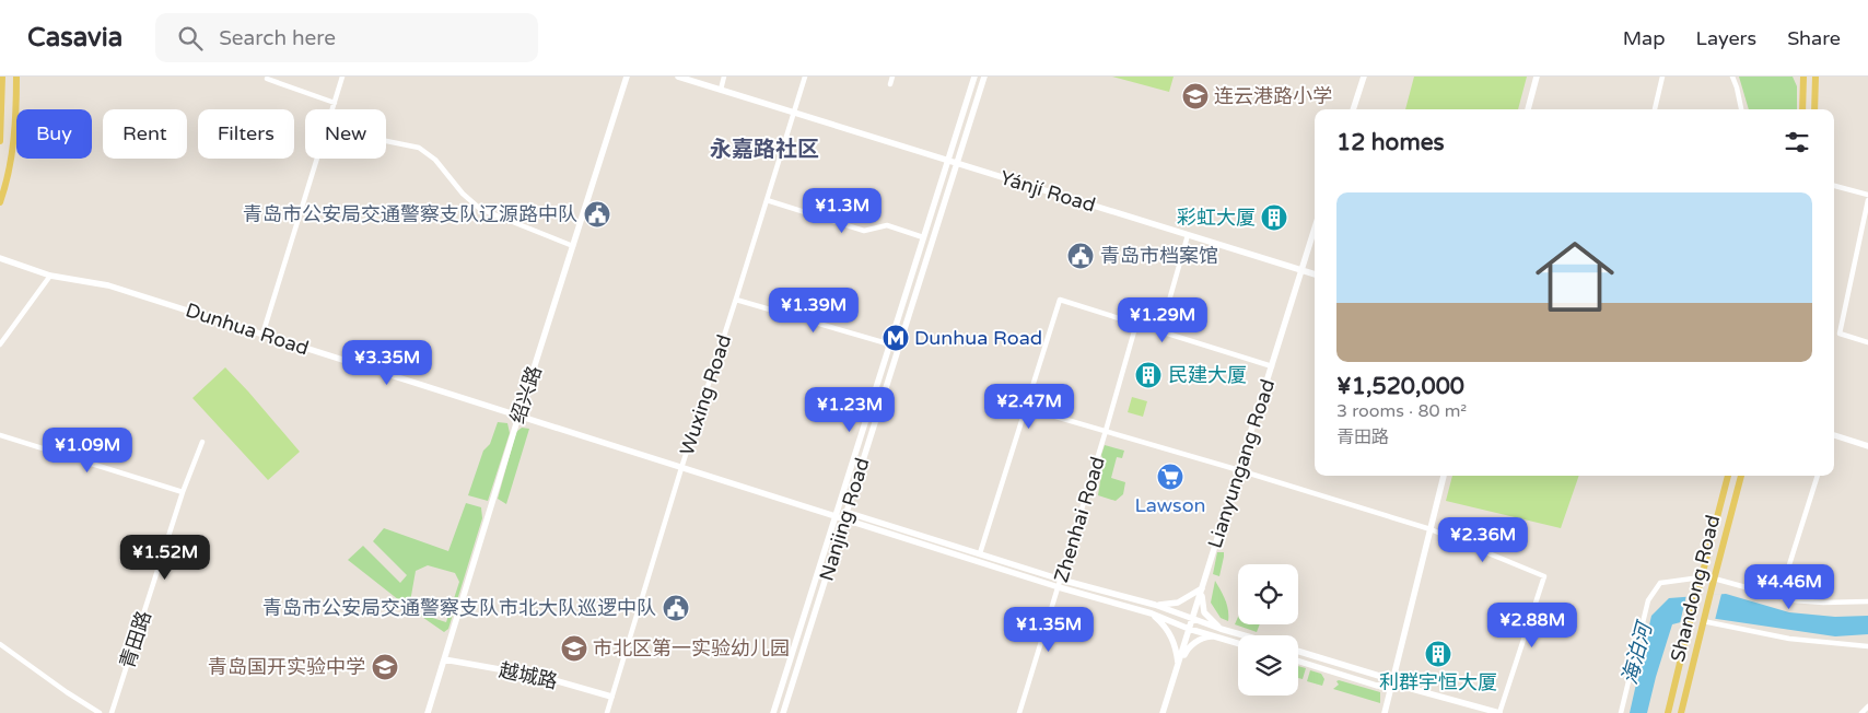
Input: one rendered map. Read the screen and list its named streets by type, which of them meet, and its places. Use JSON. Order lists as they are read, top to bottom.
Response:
{
  "streets": {
    "main road": [
      "Yánjí Road",
      "Dunhua Road",
      "绍兴路",
      "Lianyungang Road",
      "Nanjing Road",
      "Shandong Road",
      "越城路"
    ],
    "street": ["Wuxing Road", "Zhenhai Road", "青田路"]
  },
  "crossings": [
    ["Yánjí Road", "Wuxing Road"],
    ["Yánjí Road", "Lianyungang Road"],
    ["Yánjí Road", "Nanjing Road"],
    ["Dunhua Road", "绍兴路"],
    ["Dunhua Road", "Wuxing Road"],
    ["Dunhua Road", "Lianyungang Road"],
    ["Dunhua Road", "Nanjing Road"],
    ["Dunhua Road", "Zhenhai Road"],
    ["绍兴路", "越城路"],
    ["Wuxing Road", "越城路"]
  ],
  "districts": ["永嘉路社区"],
  "water": ["海泊河"],
  "places": {
    "school or university": ["连云港路小学", "市北区第一实验幼儿园", "青岛国开实验中学"],
    "public building": ["青岛市公安局交通警察支队辽源路中队", "青岛市档案馆", "青岛市公安局交通警察支队市北大队巡逻中队"],
    "building": ["彩虹大厦", "民建大厦", "利群宇恒大厦"],
    "metro station": ["Dunhua Road"],
    "supermarket": ["Lawson"]
  },
  "page": {
    "header": "Casavia",
    "search": "Search here",
    "nav": ["Map", "Layers", "Share"],
    "chip": [
      "Buy",
      "Rent",
      "Filters",
      "New"
    ],
    "heading": "12 homes",
    "list": [
      {
        "name": "¥1,520,000",
        "note": "3 rooms · 80 m² · 青田路"
      }
    ],
    "price": [
      "¥1.3M",
      "¥1.39M",
      "¥1.29M",
      "¥3.35M",
      "¥2.47M",
      "¥1.23M",
      "¥1.09M",
      "¥2.36M",
      "¥1.52M",
      "¥4.46M",
      "¥2.88M",
      "¥1.35M"
    ]
  }
}
